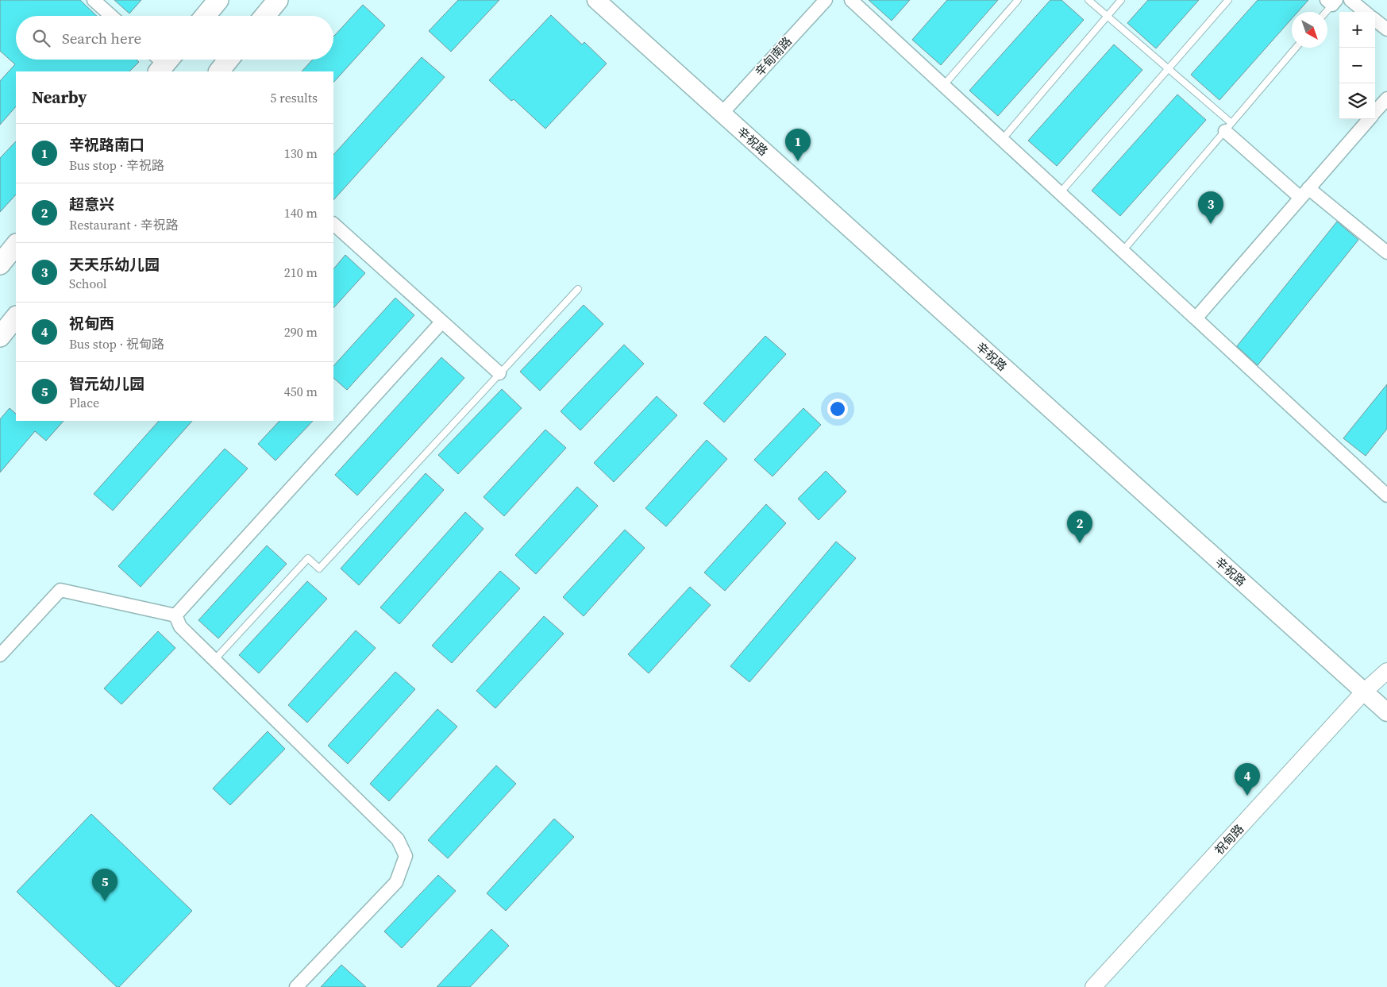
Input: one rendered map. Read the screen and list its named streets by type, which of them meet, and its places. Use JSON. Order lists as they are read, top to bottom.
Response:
{
  "streets": {
    "main road": ["辛祝路"],
    "street": ["辛甸南路", "祝甸路"]
  },
  "crossings": [
    ["辛甸南路", "辛祝路"],
    ["辛祝路", "祝甸路"]
  ],
  "north": "bottom right",
  "page": {
    "map_buttons": ["+", "−"],
    "search": "Search here",
    "heading": ["Nearby", "5 results"],
    "list": [
      {
        "mark": "1",
        "name": "辛祝路南口",
        "note": "Bus stop · 辛祝路",
        "value": "130 m"
      },
      {
        "mark": "2",
        "name": "超意兴",
        "note": "Restaurant · 辛祝路",
        "value": "140 m"
      },
      {
        "mark": "3",
        "name": "天天乐幼儿园",
        "note": "School",
        "value": "210 m"
      },
      {
        "mark": "4",
        "name": "祝甸西",
        "note": "Bus stop · 祝甸路",
        "value": "290 m"
      },
      {
        "mark": "5",
        "name": "智元幼儿园",
        "note": "Place",
        "value": "450 m"
      }
    ],
    "pins": [
      "1",
      "3",
      "2",
      "4",
      "5"
    ]
  }
}
